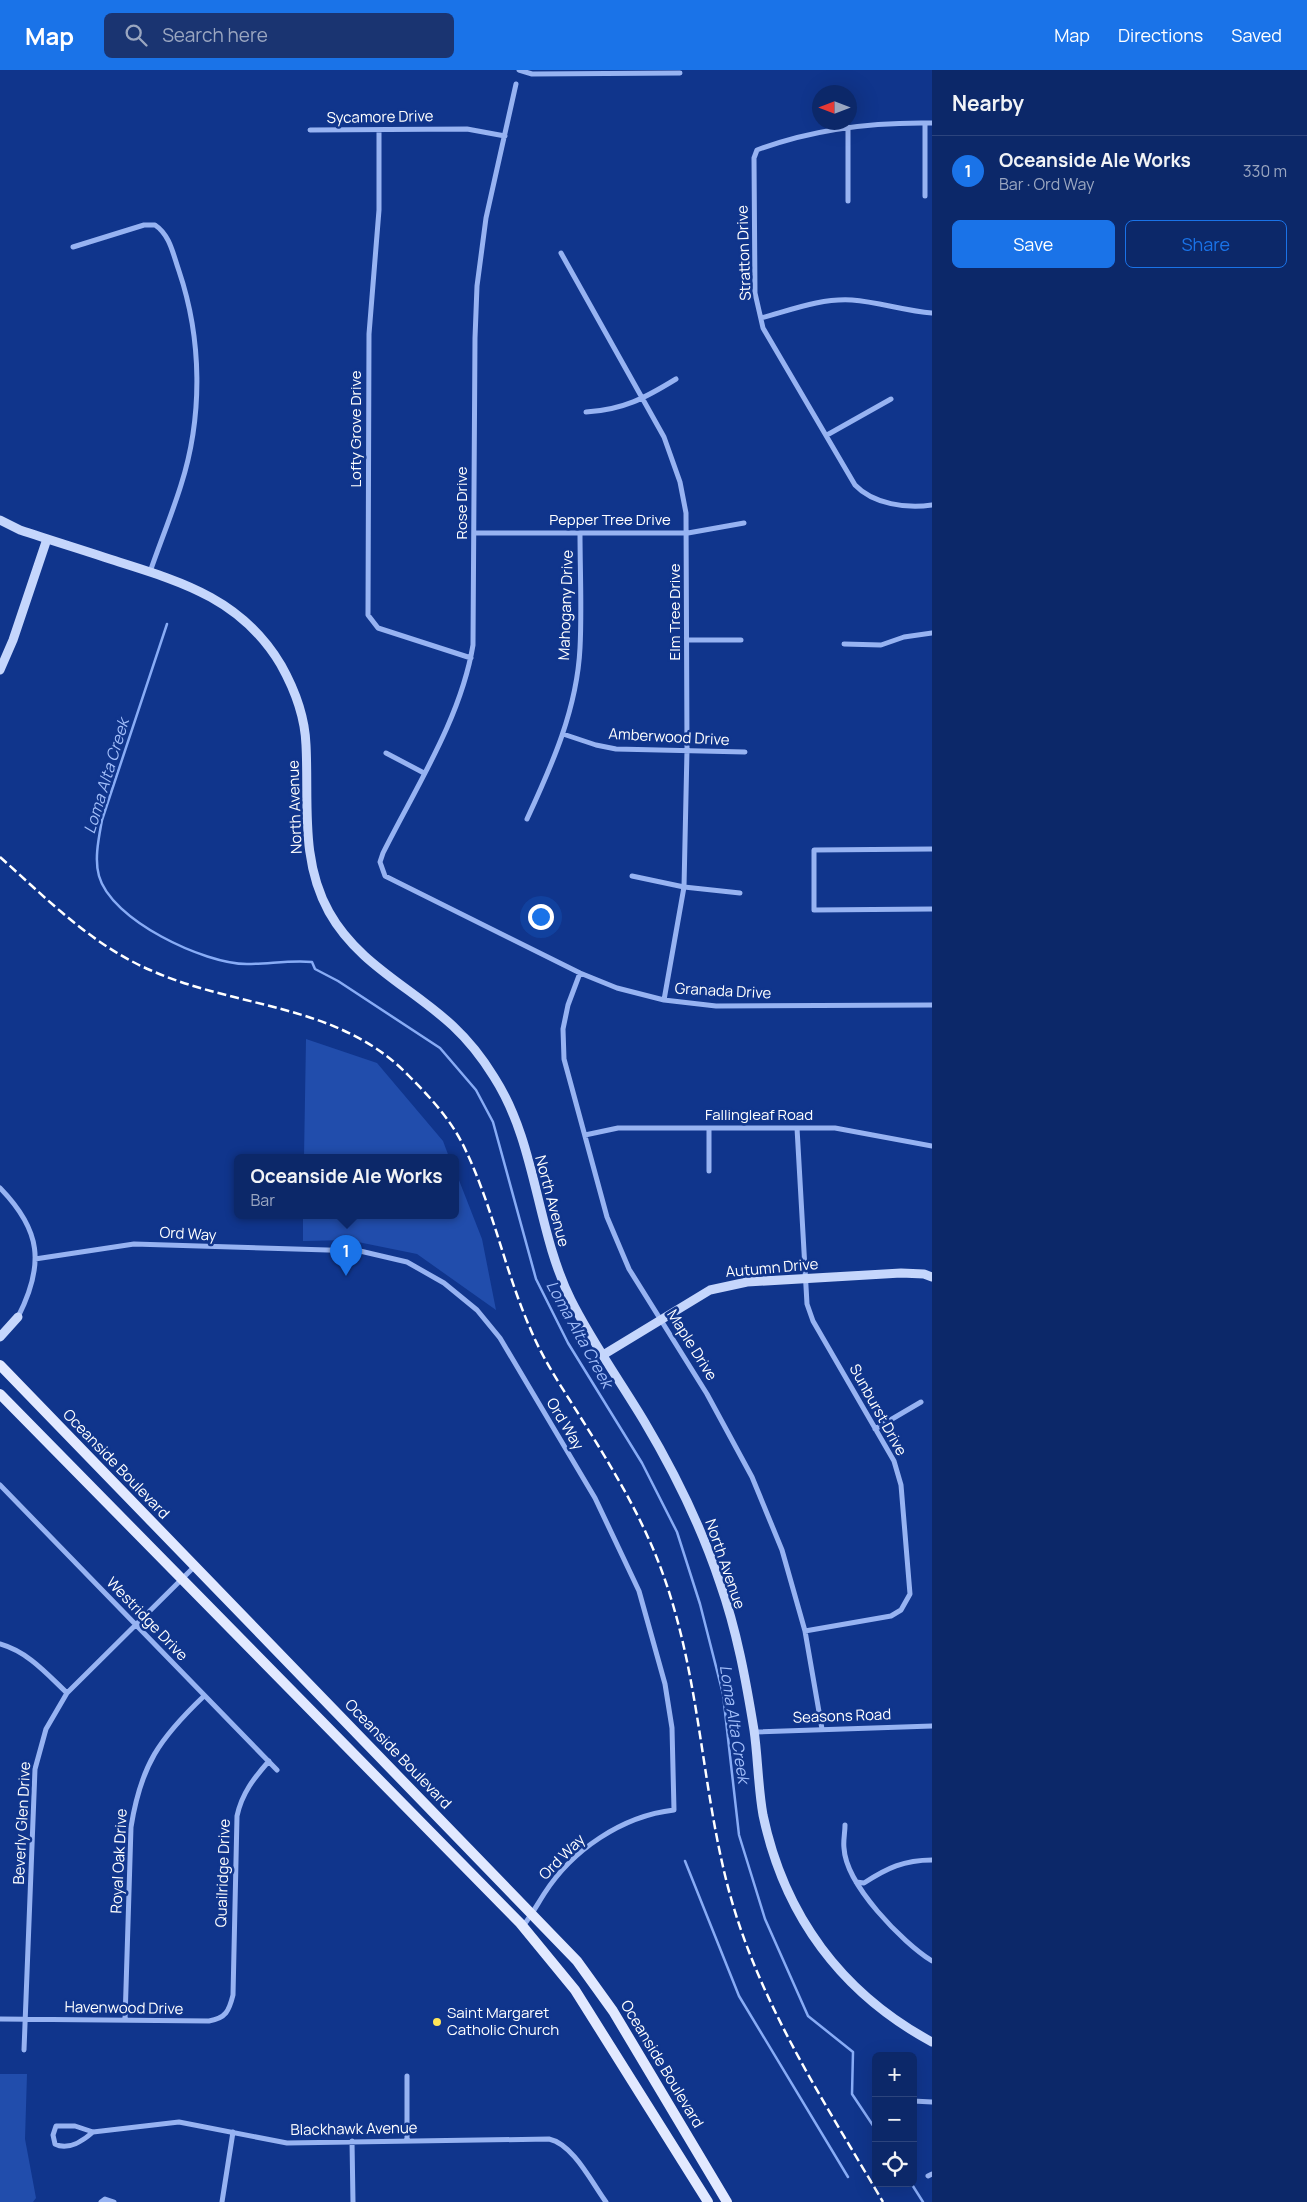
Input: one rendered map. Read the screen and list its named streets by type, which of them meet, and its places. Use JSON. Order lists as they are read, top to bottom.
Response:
{
  "streets": {
    "main road": ["North Avenue", "Autumn Drive", "Oceanside Boulevard"],
    "street": [
      "Sycamore Drive",
      "Stratton Drive",
      "Lofty Grove Drive",
      "Rose Drive",
      "Pepper Tree Drive",
      "Mahogany Drive",
      "Elm Tree Drive",
      "Amberwood Drive",
      "Granada Drive",
      "Fallingleaf Road",
      "Ord Way",
      "Maple Drive",
      "Sunburst Drive",
      "Westridge Drive",
      "Seasons Road",
      "Beverly Glen Drive",
      "Royal Oak Drive",
      "Quailridge Drive",
      "Havenwood Drive",
      "Blackhawk Avenue"
    ]
  },
  "crossings": [
    ["Sycamore Drive", "Lofty Grove Drive"],
    ["Sycamore Drive", "Rose Drive"],
    ["Lofty Grove Drive", "Rose Drive"],
    ["Rose Drive", "Pepper Tree Drive"],
    ["Rose Drive", "Granada Drive"],
    ["Pepper Tree Drive", "Mahogany Drive"],
    ["Pepper Tree Drive", "Elm Tree Drive"],
    ["Mahogany Drive", "Amberwood Drive"],
    ["Elm Tree Drive", "Amberwood Drive"],
    ["Elm Tree Drive", "Granada Drive"],
    ["North Avenue", "Autumn Drive"],
    ["North Avenue", "Seasons Road"],
    ["Granada Drive", "Maple Drive"],
    ["Fallingleaf Road", "Maple Drive"],
    ["Fallingleaf Road", "Sunburst Drive"],
    ["Ord Way", "Oceanside Boulevard"],
    ["Autumn Drive", "Maple Drive"],
    ["Autumn Drive", "Sunburst Drive"],
    ["Maple Drive", "Sunburst Drive"],
    ["Maple Drive", "Seasons Road"],
    ["Oceanside Boulevard", "Beverly Glen Drive"],
    ["Westridge Drive", "Beverly Glen Drive"],
    ["Westridge Drive", "Royal Oak Drive"],
    ["Westridge Drive", "Quailridge Drive"],
    ["Beverly Glen Drive", "Havenwood Drive"],
    ["Royal Oak Drive", "Havenwood Drive"],
    ["Quailridge Drive", "Havenwood Drive"]
  ],
  "water": ["Loma Alta Creek"],
  "places": ["Saint Margaret Catholic Church"],
  "north": "left",
  "page": {
    "header": "Map",
    "search": "Search here",
    "nav": ["Map", "Directions", "Saved"],
    "heading": "Nearby",
    "list": [
      {
        "mark": "1",
        "name": "Oceanside Ale Works",
        "note": "Bar · Ord Way",
        "value": "330 m"
      }
    ],
    "buttons": ["Save", "Share"],
    "popup": ["Oceanside Ale Works", "Bar"],
    "pins": "1",
    "map_buttons": ["+", "−"]
  }
}
